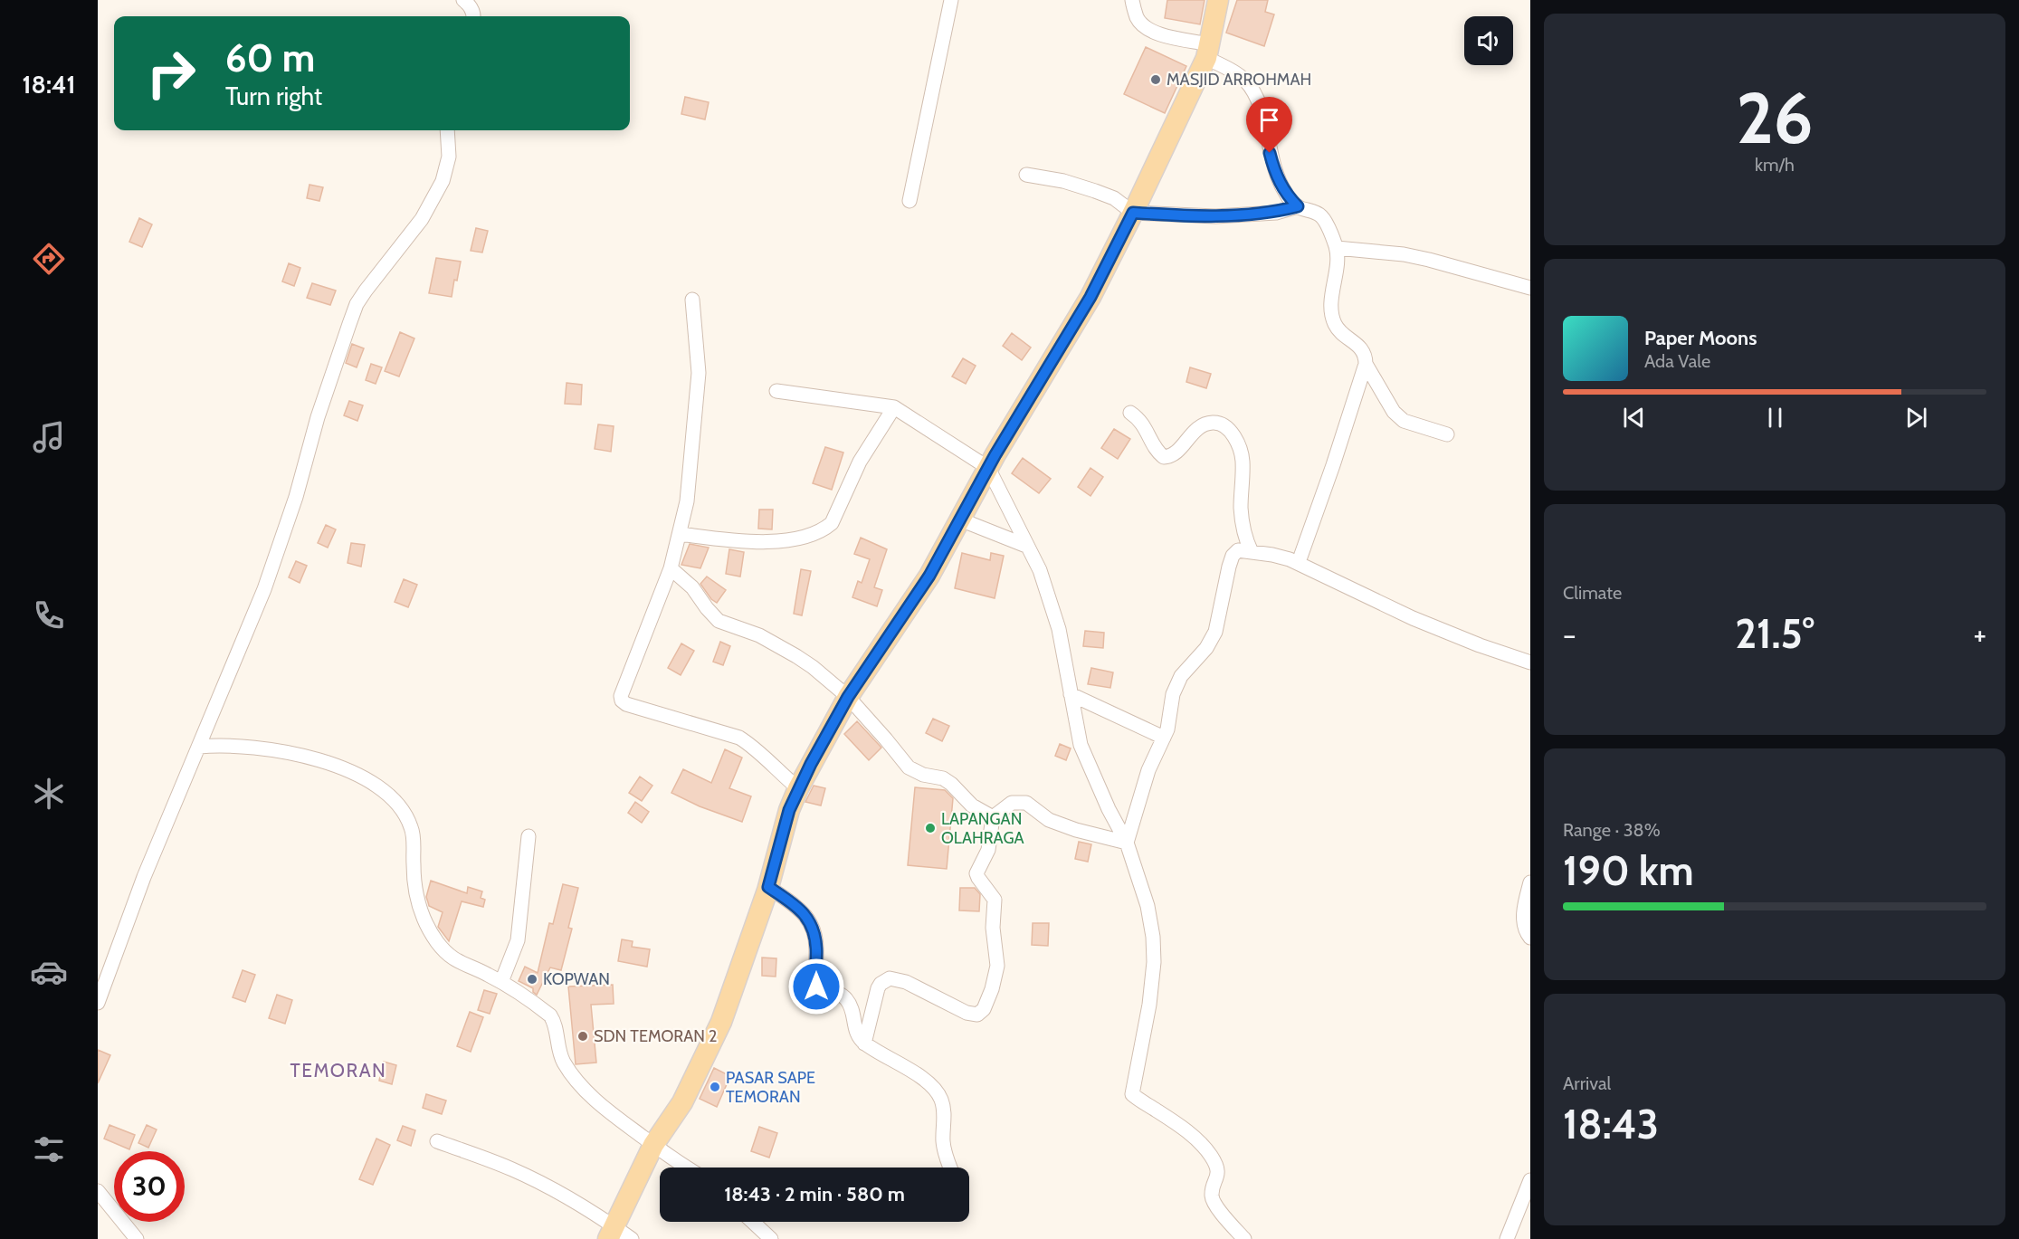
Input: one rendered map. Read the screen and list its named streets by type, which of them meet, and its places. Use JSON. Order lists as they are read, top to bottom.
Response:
{
  "districts": ["TEMORAN"],
  "places": [
    "MASJID ARROHMAH",
    "LAPANGAN OLAHRAGA",
    "KOPWAN",
    "SDN TEMORAN 2",
    "PASAR SAPE TEMORAN"
  ],
  "page": {
    "tabs": "18:41",
    "tile": [
      ["26", "km/h"],
      "Climate",
      ["Range · 38%", "190 km"],
      ["Arrival", "18:43"]
    ],
    "turn": ["60 m", "Turn right"],
    "song": ["Paper Moons", "Ada Vale"],
    "heat": ["−", "21.5°", "+"],
    "limit": "30",
    "trip": "18:43 · 2 min · 580 m"
  }
}
